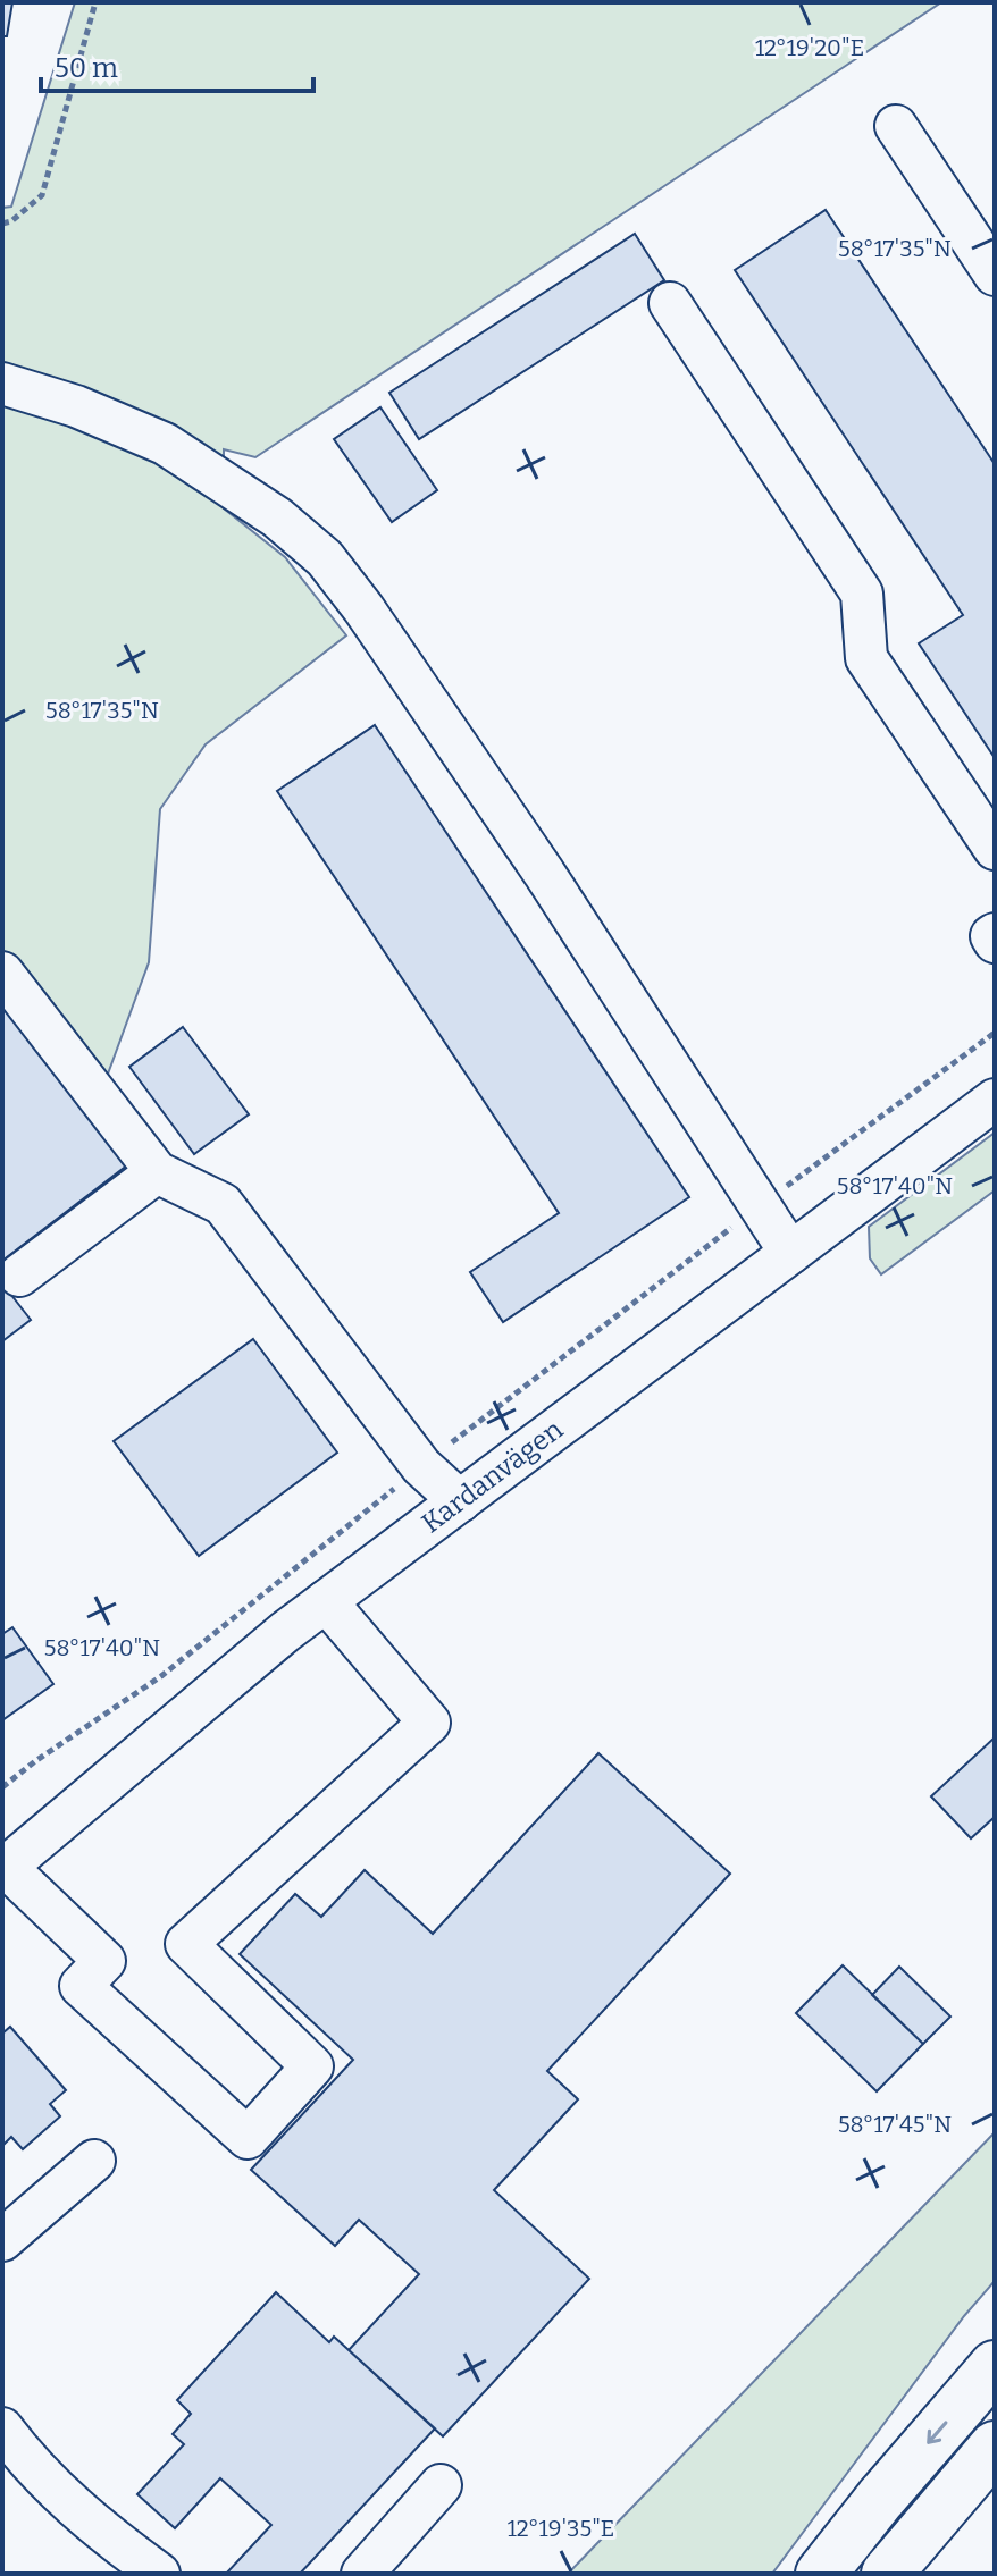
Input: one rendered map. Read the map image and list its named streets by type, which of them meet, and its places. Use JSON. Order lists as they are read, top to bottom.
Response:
{
  "streets": {
    "street": ["Kardanvägen"]
  },
  "scale_bar": "50 m",
  "coordinates": [
    "12°19'20\"E",
    "58°17'35\"N",
    "58°17'40\"N",
    "58°17'45\"N",
    "12°19'35\"E"
  ]
}
